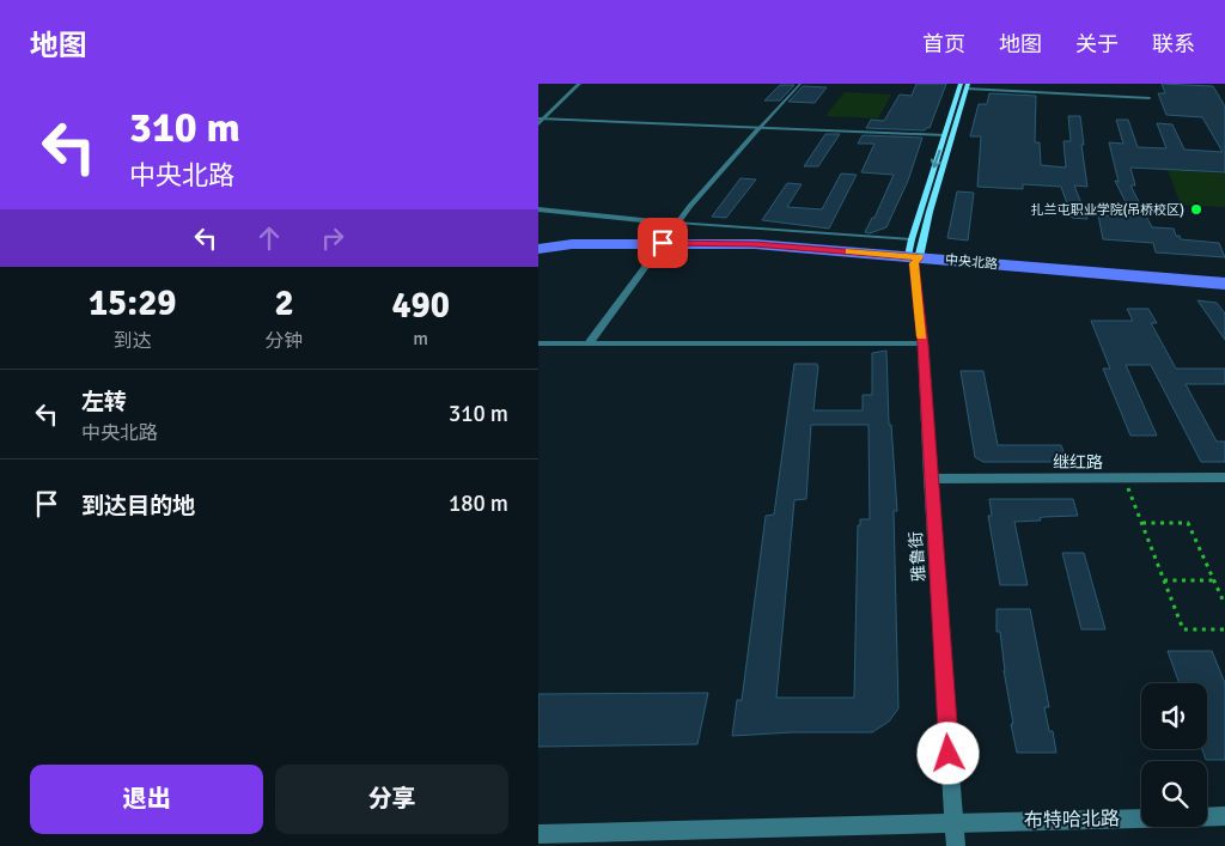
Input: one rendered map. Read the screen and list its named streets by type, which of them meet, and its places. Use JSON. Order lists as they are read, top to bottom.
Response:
{
  "streets": {
    "main road": ["中央北路", "雅鲁街"],
    "street": ["继红路", "布特哈北路"]
  },
  "crossings": [
    ["中央北路", "雅鲁街"],
    ["继红路", "雅鲁街"],
    ["雅鲁街", "布特哈北路"]
  ],
  "places": ["扎兰屯职业学院(吊桥校区)"],
  "page": {
    "header": "地图",
    "nav": [
      "首页",
      "地图",
      "关于",
      "联系"
    ],
    "turn": ["310 m", "中央北路"],
    "eta": [
      "15:29",
      "到达",
      "2",
      "分钟",
      "490",
      "m"
    ],
    "list": [
      {
        "name": "左转",
        "note": "中央北路",
        "value": "310 m"
      },
      {
        "name": "到达目的地",
        "value": "180 m"
      }
    ],
    "buttons": ["退出", "分享"]
  }
}
